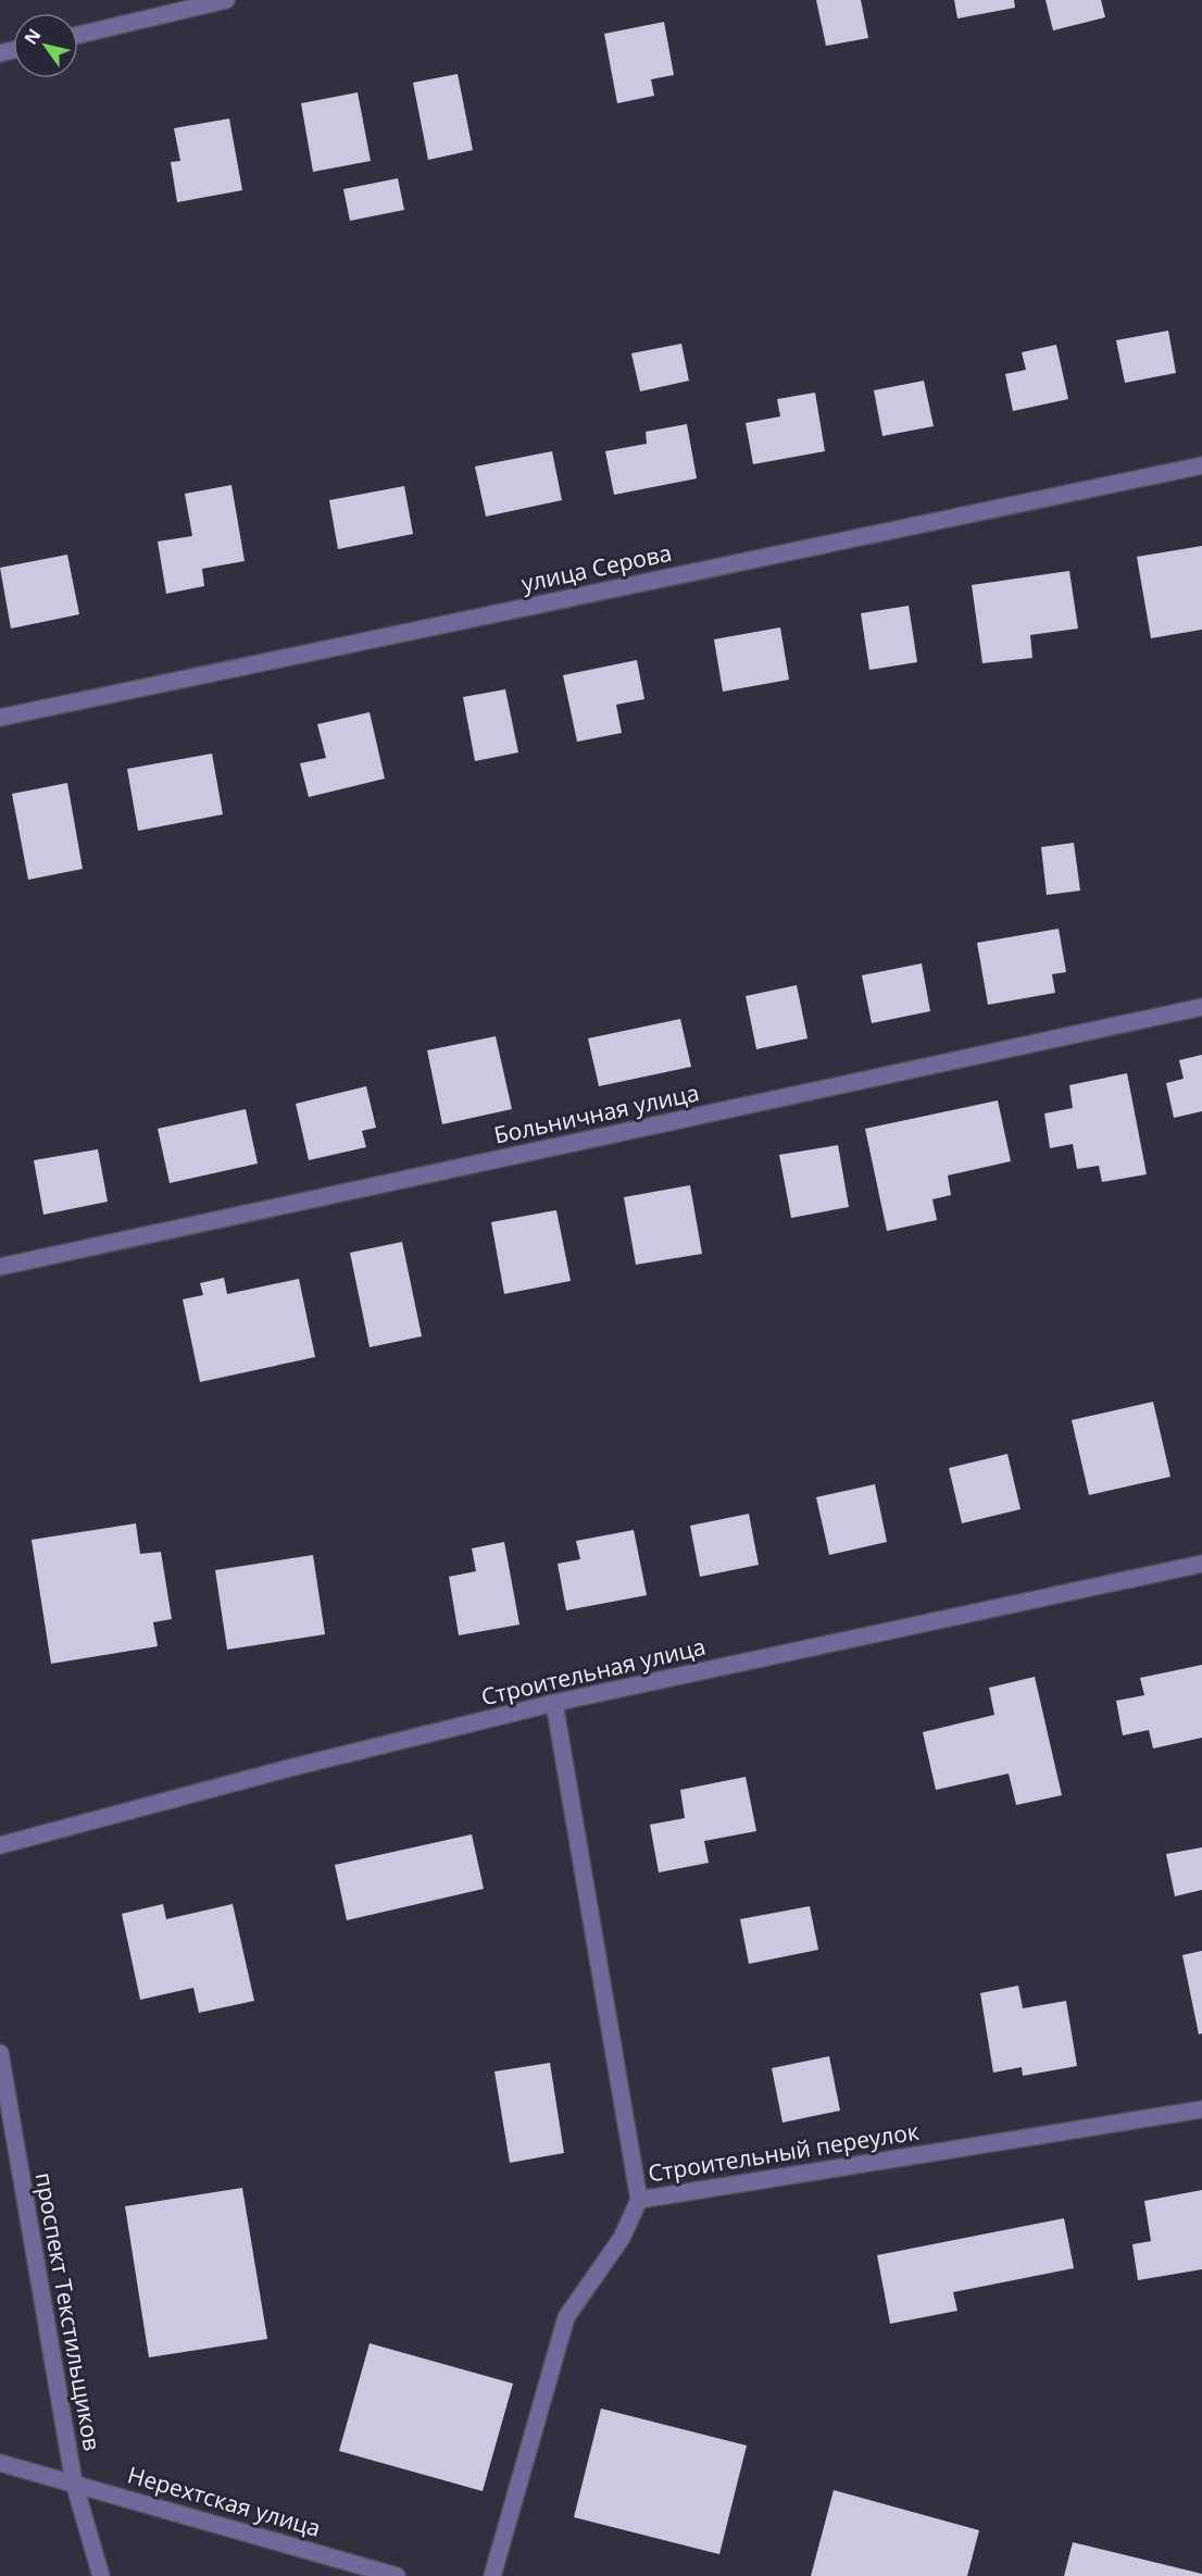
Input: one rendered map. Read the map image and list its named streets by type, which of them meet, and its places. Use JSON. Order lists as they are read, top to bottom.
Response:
{
  "streets": {
    "street": [
      "улица Серова",
      "Больничная улица",
      "Строительная улица",
      "Строительный переулок",
      "проспект Текстильщиков",
      "Нерехтская улица"
    ]
  },
  "crossings": [
    ["Строительная улица", "Строительный переулок"],
    ["проспект Текстильщиков", "Нерехтская улица"]
  ],
  "north": "top left"
}
